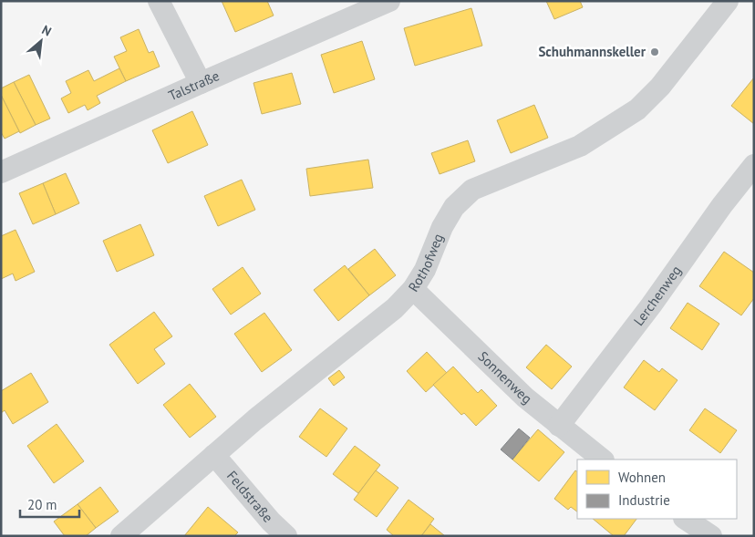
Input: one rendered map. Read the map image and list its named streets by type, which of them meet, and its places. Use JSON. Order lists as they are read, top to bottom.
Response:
{
  "streets": {
    "street": [
      "Talstraße",
      "Rothofweg",
      "Lerchenweg",
      "Sonnenweg",
      "Feldstraße"
    ]
  },
  "crossings": [
    ["Rothofweg", "Sonnenweg"],
    ["Rothofweg", "Feldstraße"],
    ["Lerchenweg", "Sonnenweg"]
  ],
  "places": ["Schuhmannskeller"],
  "legend": ["Wohnen", "Industrie"],
  "scale_bar": "20 m",
  "north": "top right"
}
